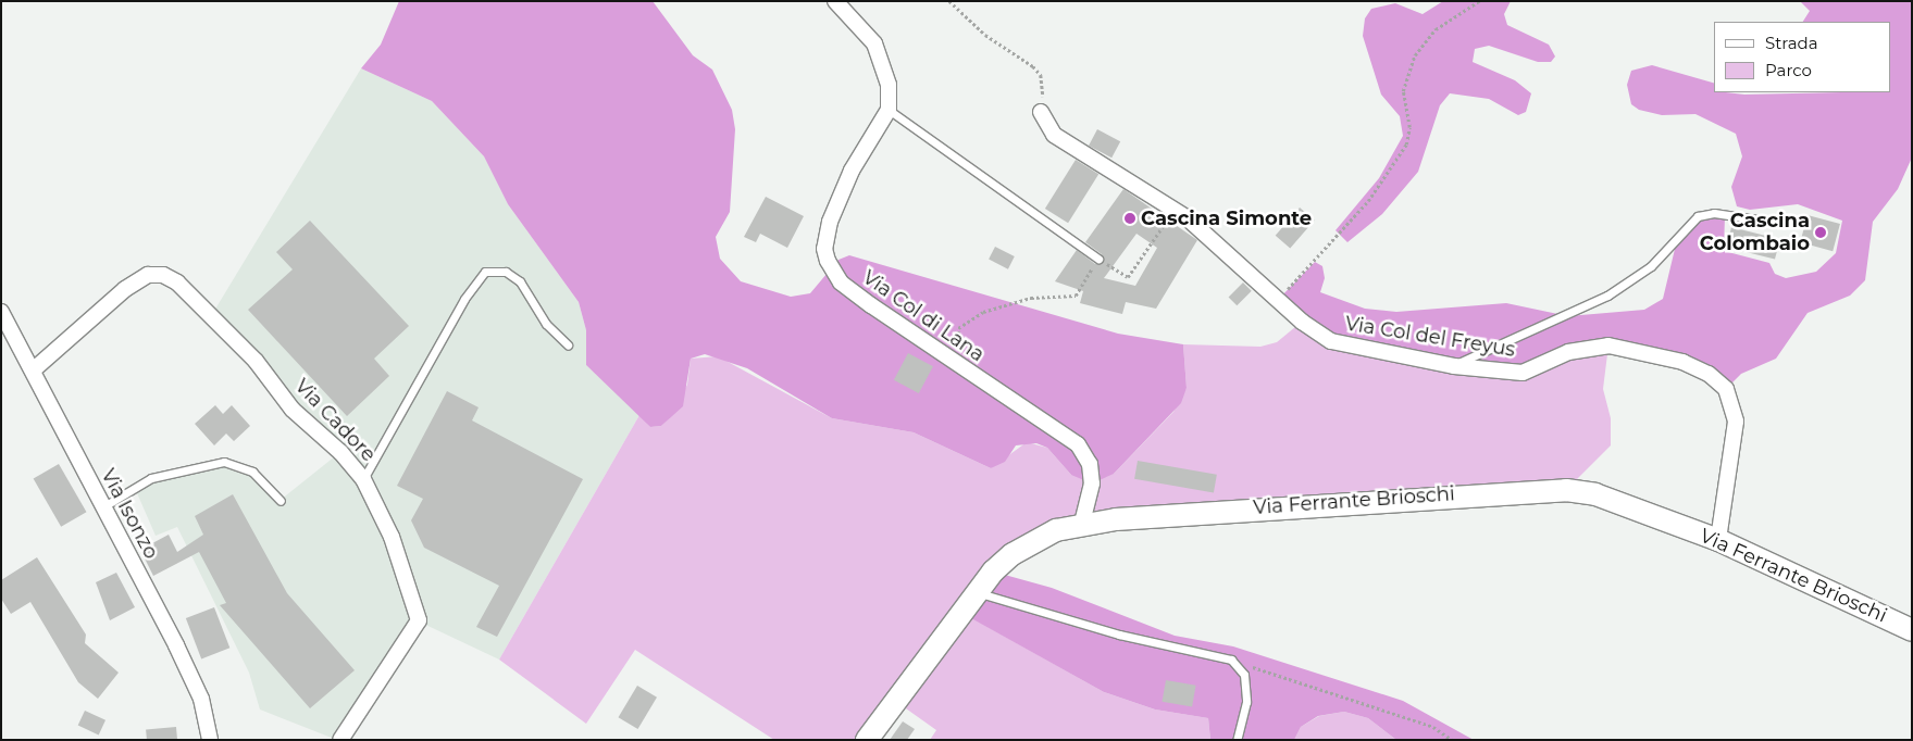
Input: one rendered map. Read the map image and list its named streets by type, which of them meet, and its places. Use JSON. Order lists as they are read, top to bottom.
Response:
{
  "streets": {
    "street": [
      "Via Col di Lana",
      "Via Col del Freyus",
      "Via Cadore",
      "Via Ferrante Brioschi",
      "Via Isonzo"
    ]
  },
  "crossings": [
    ["Via Col di Lana", "Via Ferrante Brioschi"],
    ["Via Col del Freyus", "Via Ferrante Brioschi"],
    ["Via Cadore", "Via Isonzo"]
  ],
  "places": ["Cascina Simonte", "Cascina Colombaio"],
  "legend": ["Strada", "Parco"]
}
